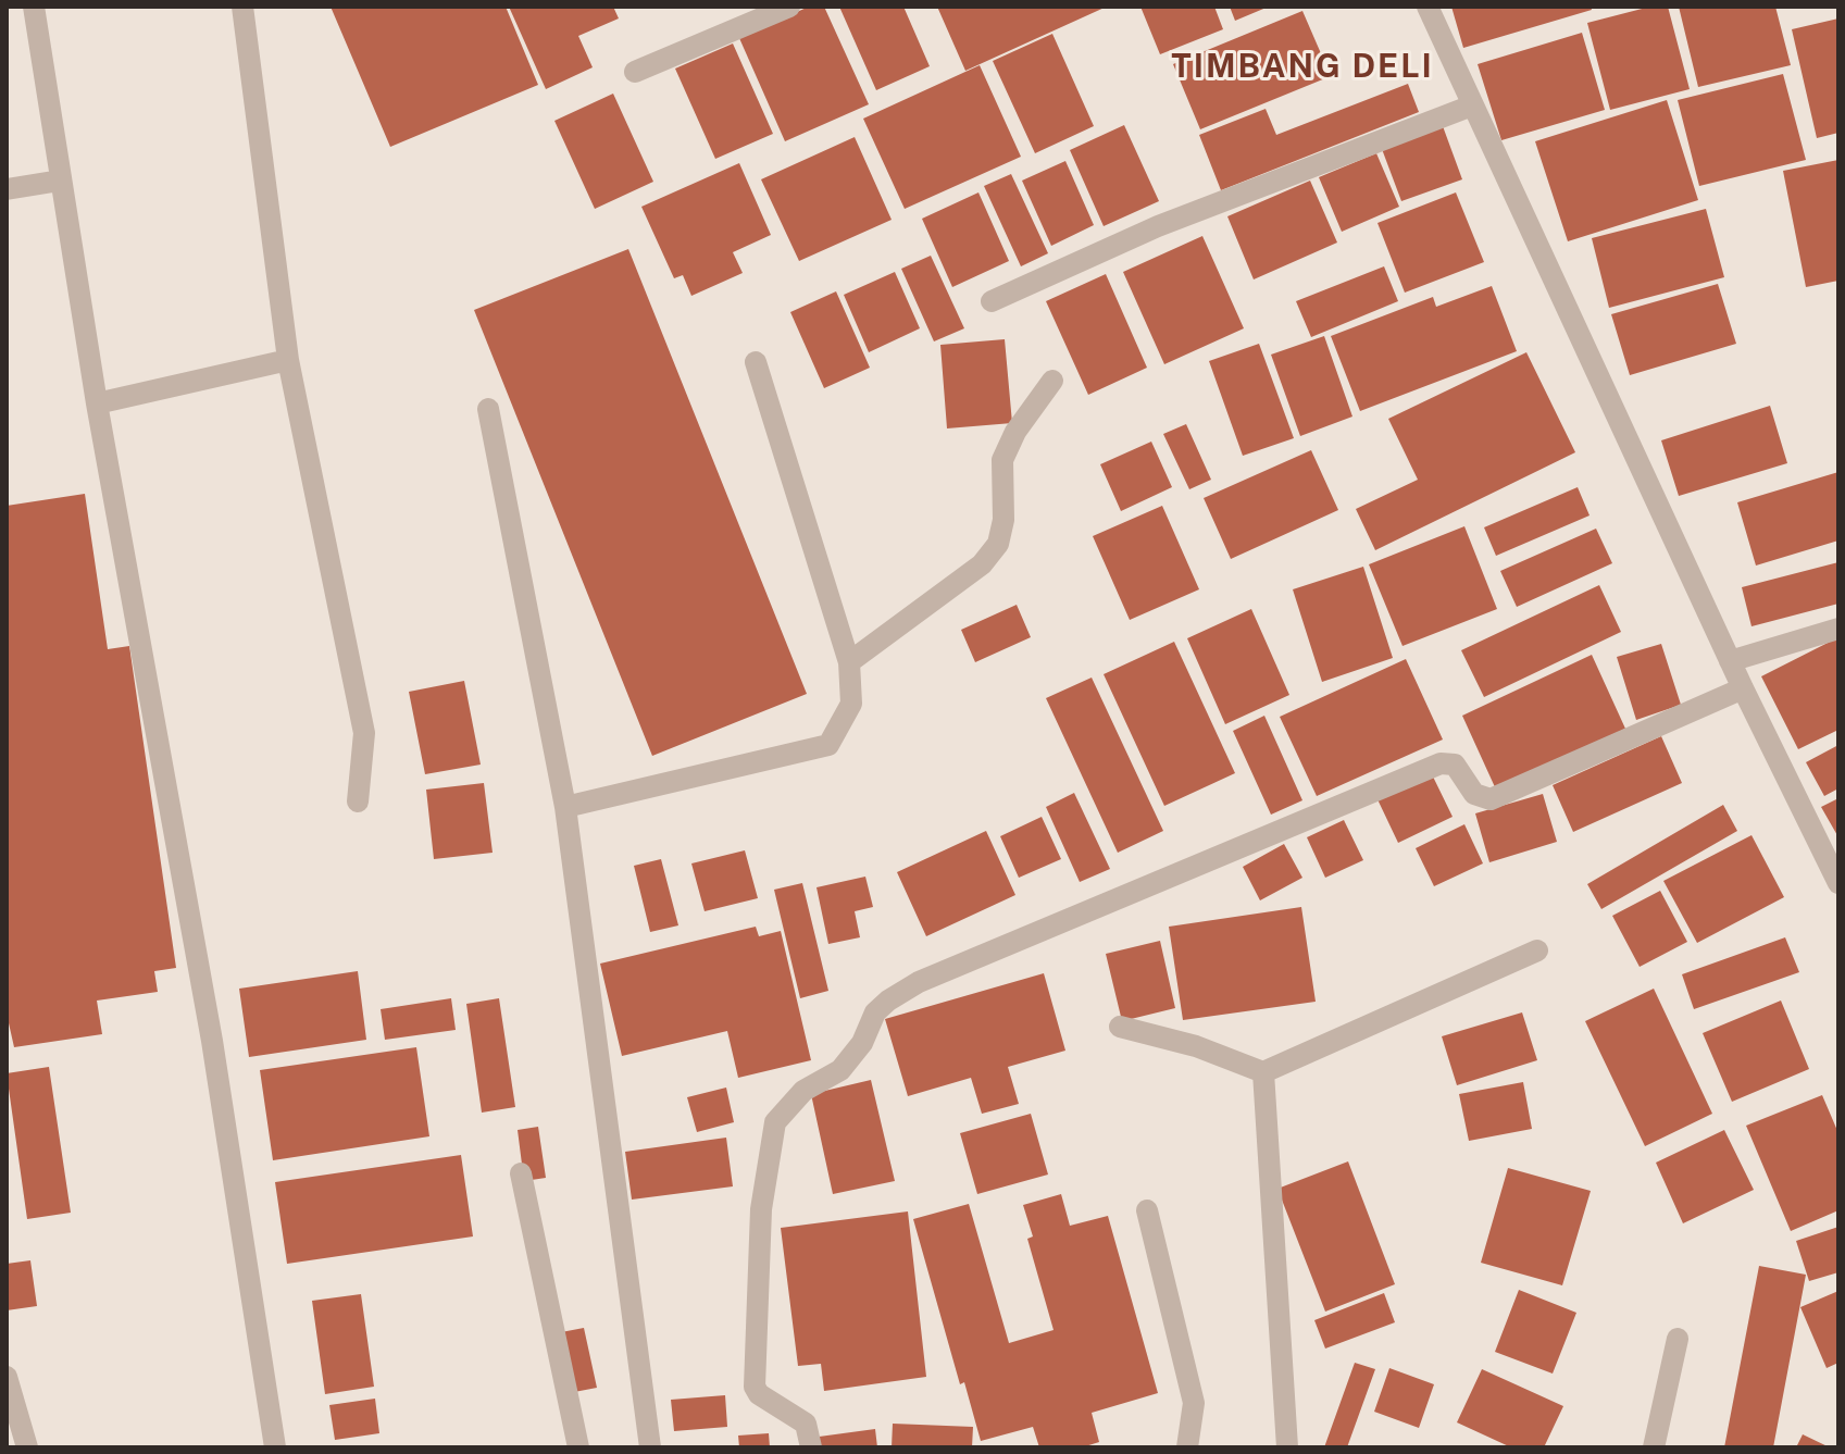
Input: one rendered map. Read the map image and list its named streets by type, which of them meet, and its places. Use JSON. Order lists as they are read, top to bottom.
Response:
{
  "districts": ["TIMBANG DELI"]
}
